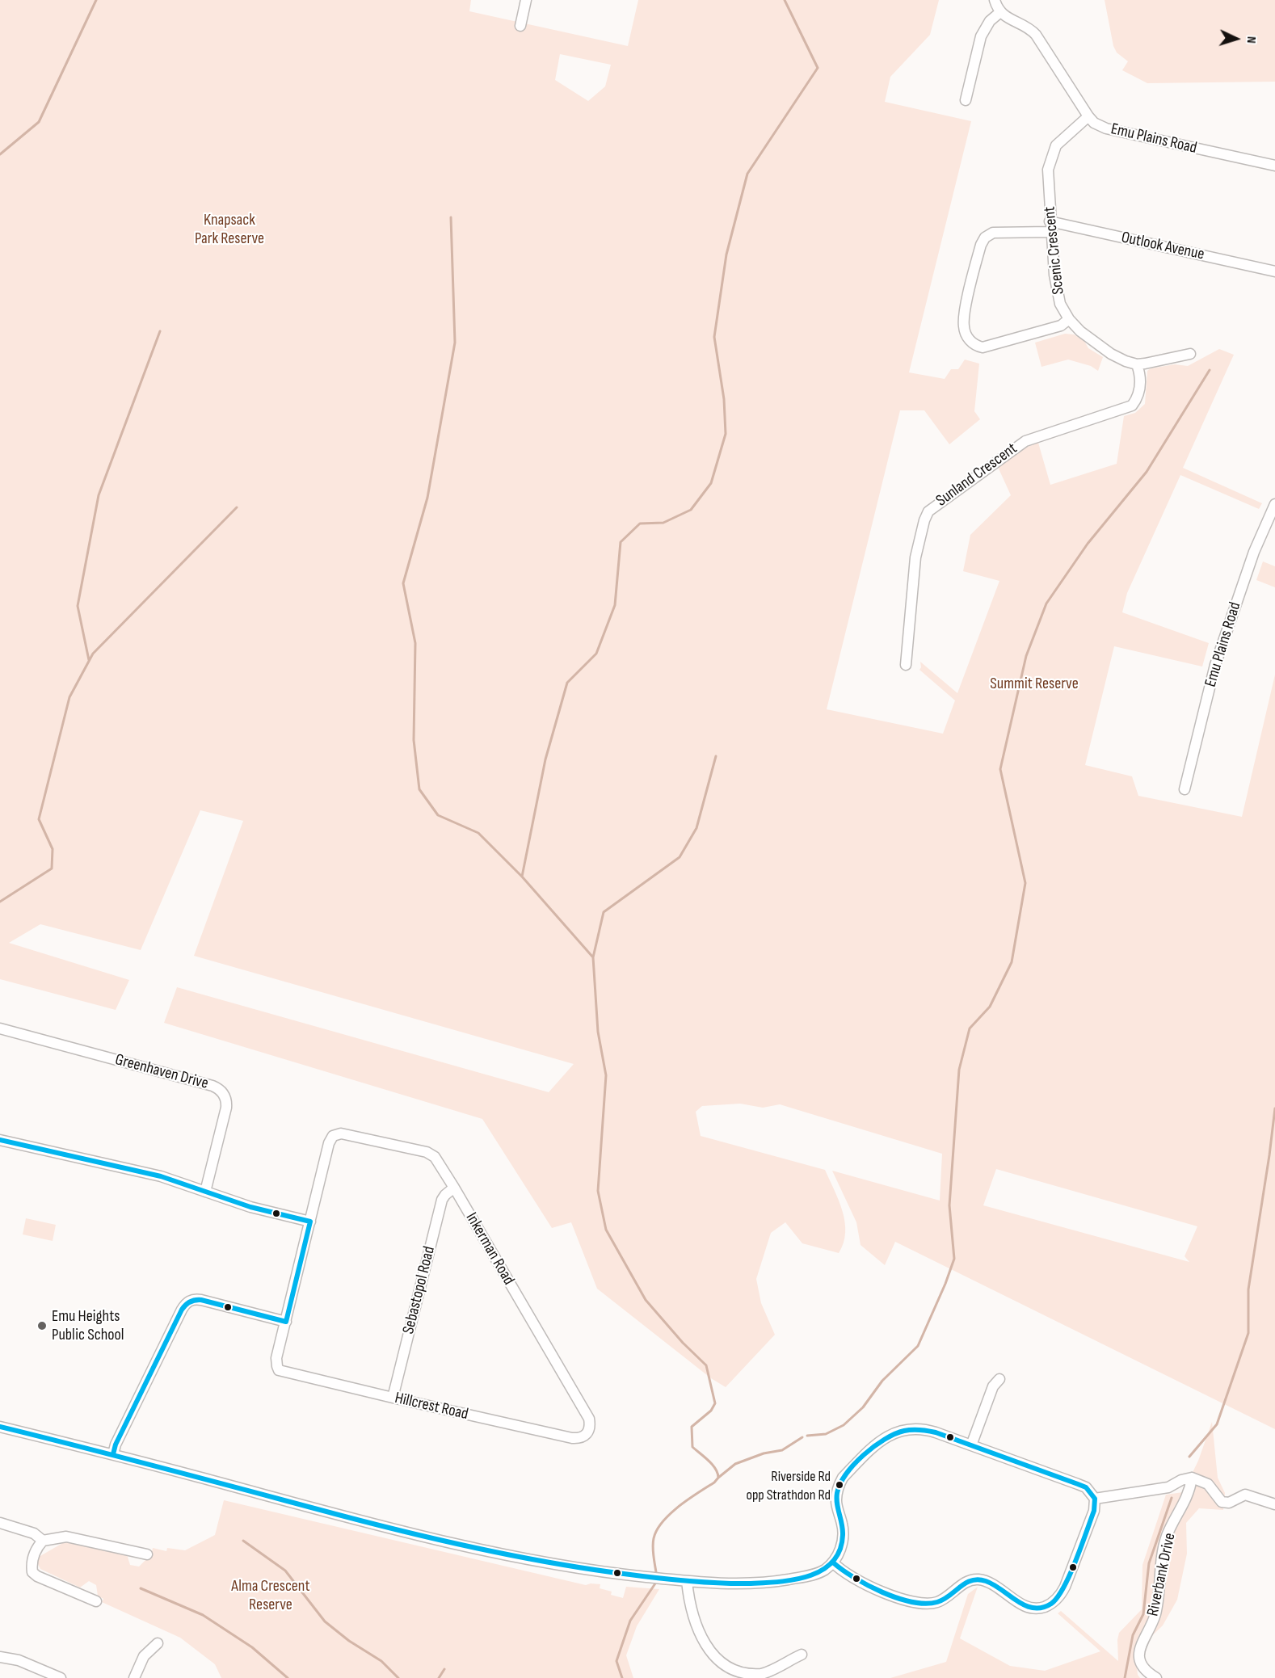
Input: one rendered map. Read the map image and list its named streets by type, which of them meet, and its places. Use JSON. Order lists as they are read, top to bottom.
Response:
{
  "streets": {
    "street": [
      "Emu Plains Road",
      "Outlook Avenue",
      "Scenic Crescent",
      "Sunland Crescent",
      "Greenhaven Drive",
      "Inkerman Road",
      "Sebastopol Road",
      "Hillcrest Road",
      "Riverbank Drive"
    ]
  },
  "crossings": [
    ["Emu Plains Road", "Scenic Crescent"],
    ["Outlook Avenue", "Scenic Crescent"],
    ["Scenic Crescent", "Sunland Crescent"],
    ["Inkerman Road", "Sebastopol Road"],
    ["Inkerman Road", "Hillcrest Road"],
    ["Sebastopol Road", "Hillcrest Road"]
  ],
  "parks": ["Knapsack Park Reserve", "Summit Reserve", "Alma Crescent Reserve"],
  "places": ["Emu Heights Public School", "Riverside Rd opp Strathdon Rd"],
  "north": "right"
}
